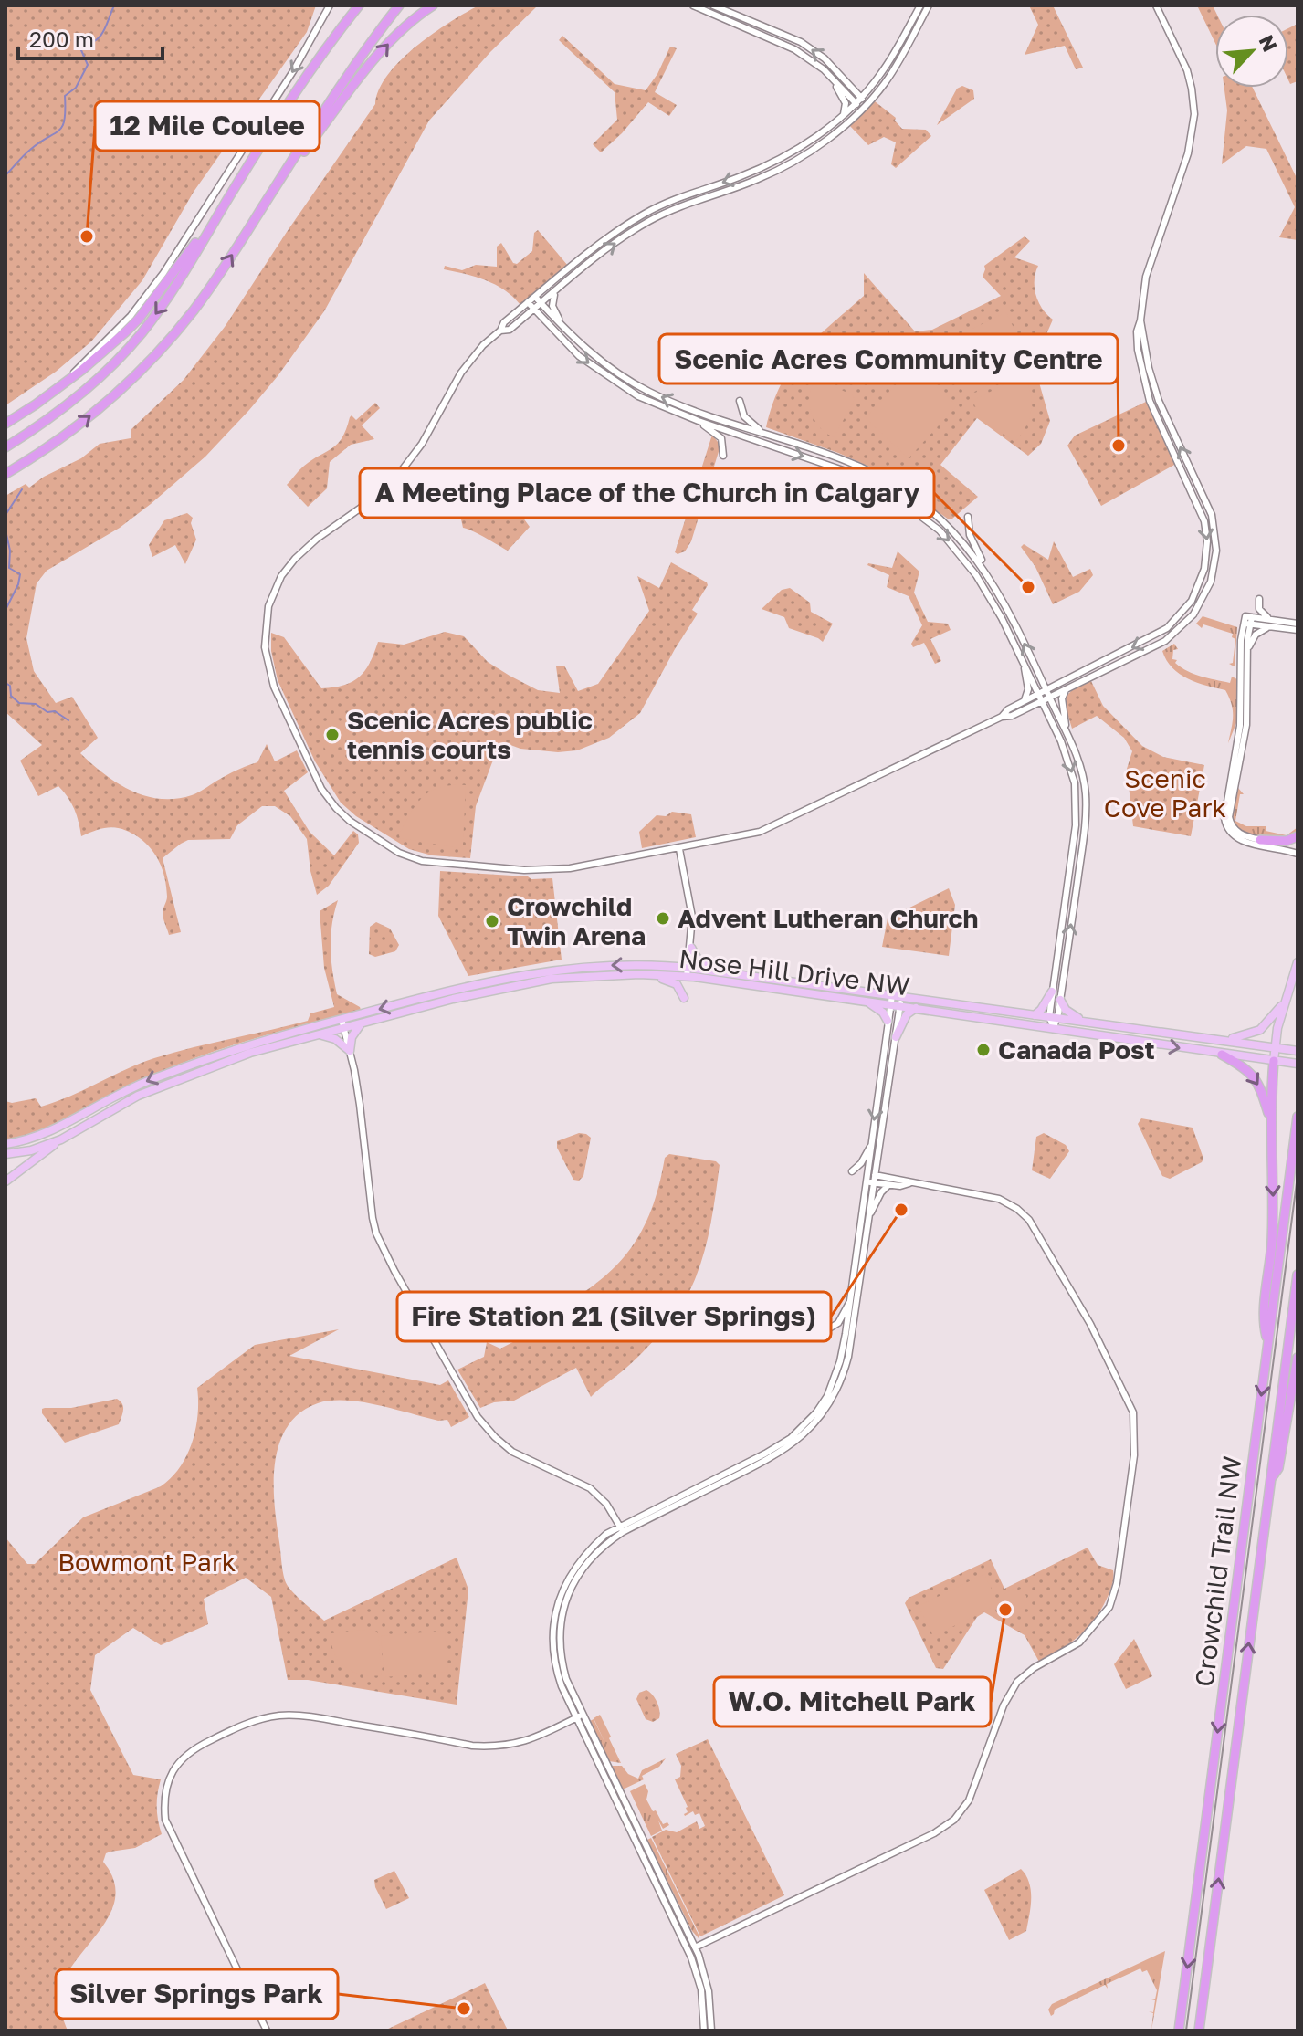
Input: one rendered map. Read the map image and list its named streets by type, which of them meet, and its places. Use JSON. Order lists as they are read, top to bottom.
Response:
{
  "streets": {
    "highway": ["Crowchild Trail NW"],
    "main road": ["Nose Hill Drive NW"]
  },
  "parks": ["Scenic Cove Park", "Bowmont Park"],
  "places": [
    "12 Mile Coulee",
    "Scenic Acres Community Centre",
    "A Meeting Place of the Church in Calgary",
    "Scenic Acres public tennis courts",
    "Advent Lutheran Church",
    "Crowchild Twin Arena",
    "Canada Post",
    "Fire Station 21 (Silver Springs)",
    "W.O. Mitchell Park",
    "Silver Springs Park"
  ],
  "scale_bar": "200 m",
  "north": "top right"
}
